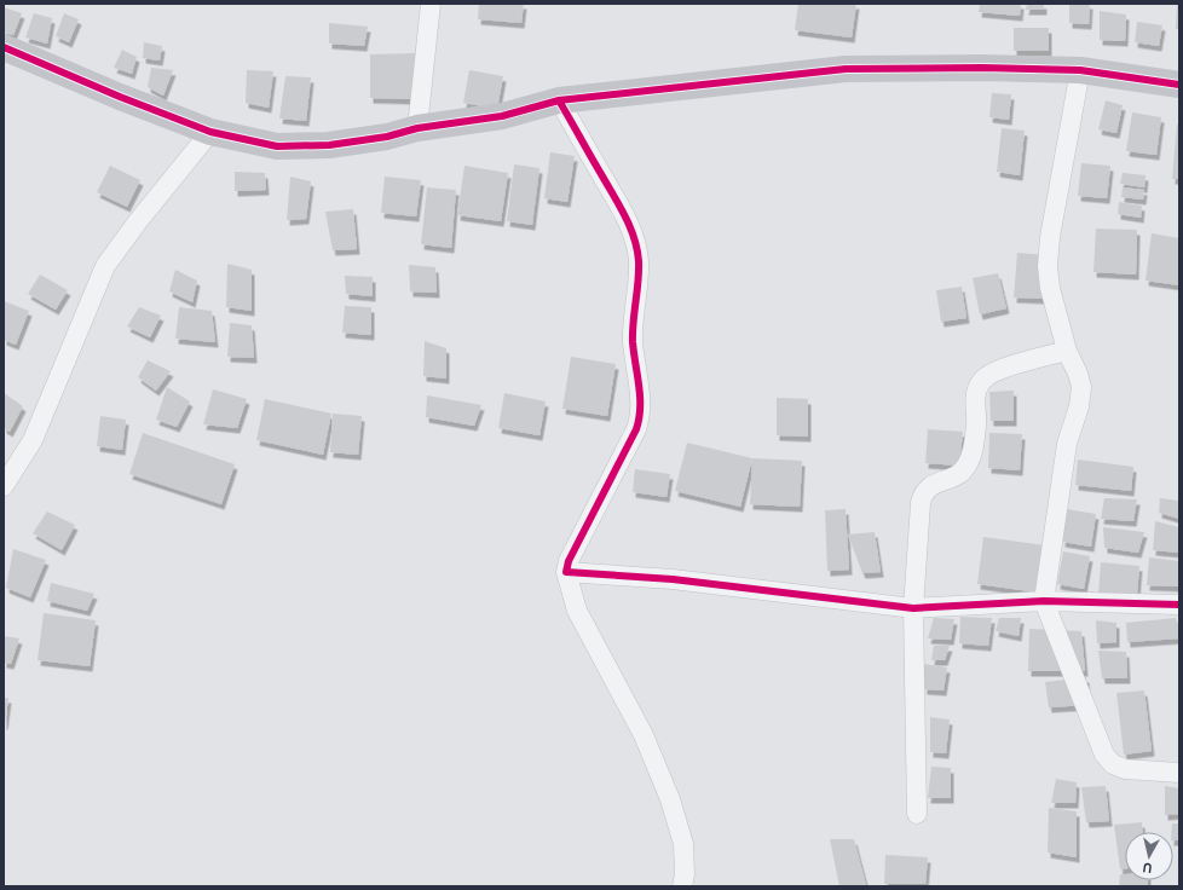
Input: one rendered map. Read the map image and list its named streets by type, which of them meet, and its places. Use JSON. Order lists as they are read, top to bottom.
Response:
{
  "north": "bottom"
}
